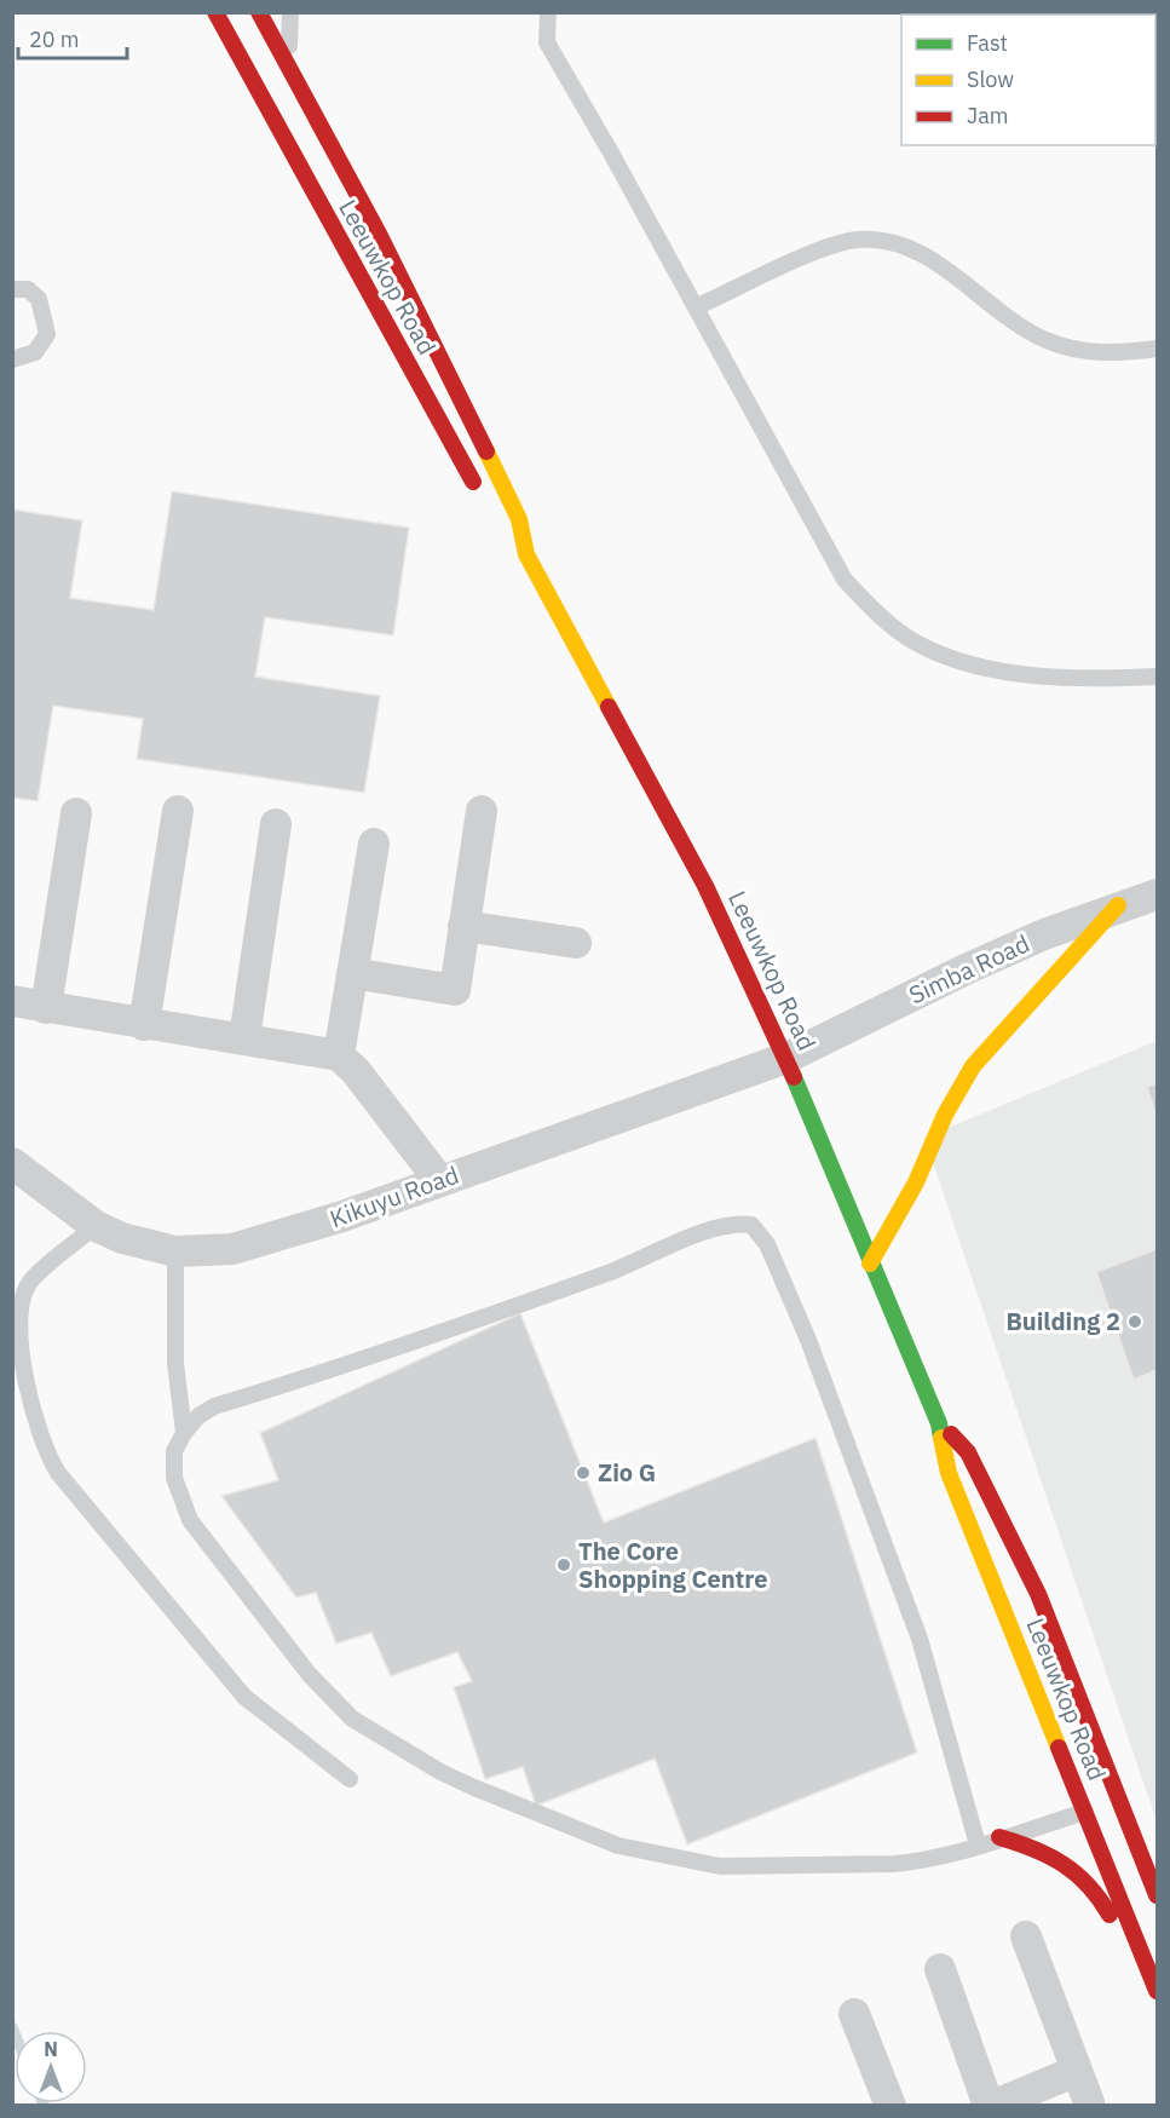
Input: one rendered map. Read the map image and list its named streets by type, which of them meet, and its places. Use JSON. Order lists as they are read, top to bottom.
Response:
{
  "streets": {
    "street": ["Leeuwkop Road", "Simba Road", "Kikuyu Road"]
  },
  "crossings": [
    ["Leeuwkop Road", "Simba Road"],
    ["Leeuwkop Road", "Kikuyu Road"],
    ["Simba Road", "Kikuyu Road"]
  ],
  "places": ["Building 2", "Zio G", "The Core Shopping Centre"],
  "legend": ["Fast", "Slow", "Jam"],
  "scale_bar": "20 m",
  "north": "top"
}
